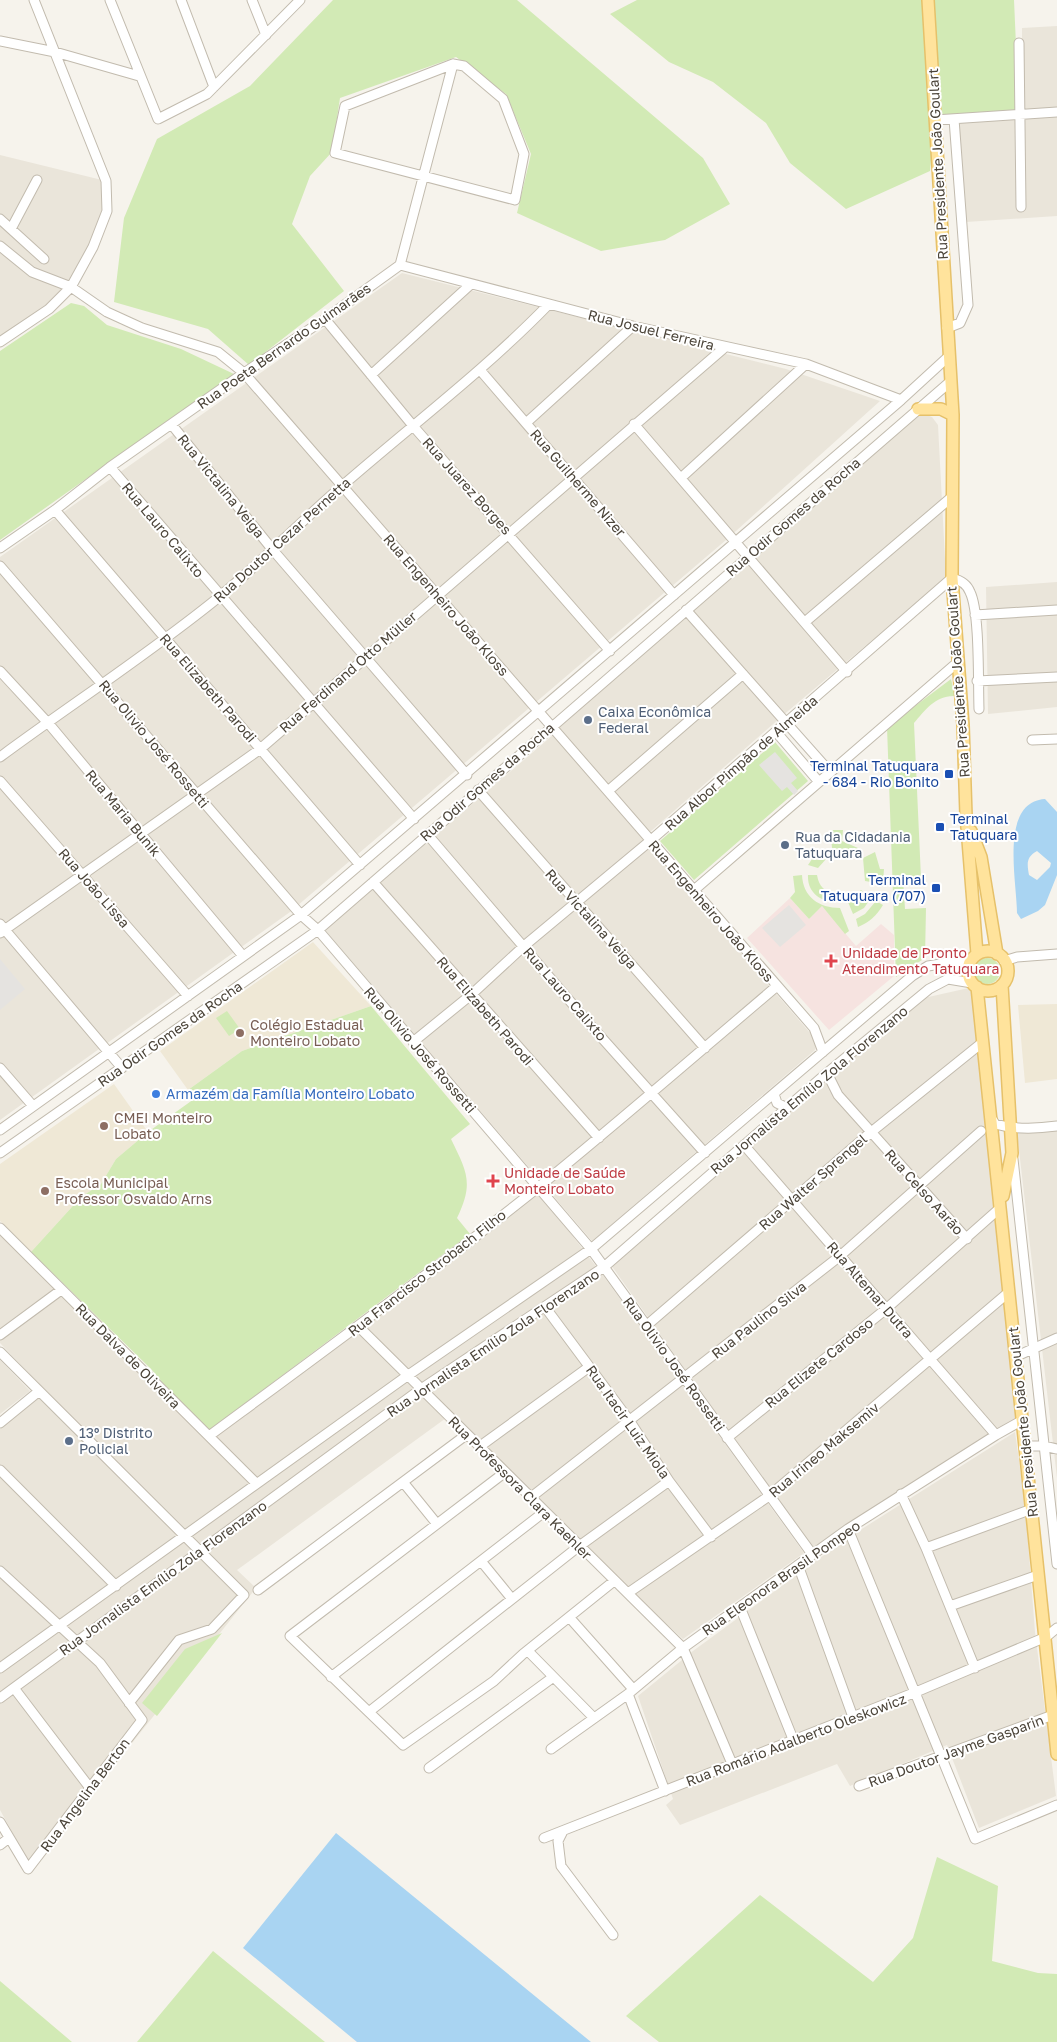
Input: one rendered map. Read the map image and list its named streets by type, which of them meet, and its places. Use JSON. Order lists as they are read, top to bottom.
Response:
{
  "streets": {
    "main road": ["Rua Presidente João Goulart"],
    "street": [
      "Rua Josuel Ferreira",
      "Rua Poeta Bernardo Guimarães",
      "Rua Guilherme Nizer",
      "Rua Victalina Veiga",
      "Rua Juarez Borges",
      "Rua Odir Gomes da Rocha",
      "Rua Lauro Calixto",
      "Rua Doutor Cezar Pernetta",
      "Rua Engenheiro João Kloss",
      "Rua Ferdinand Otto Müller",
      "Rua Elizabeth Parodi",
      "Rua Olivio José Rossetti",
      "Rua Albor Pimpão de Almeida",
      "Rua Maria Bunik",
      "Rua João Lissa",
      "Rua Jornalista Emílio Zola Florenzano",
      "Rua Walter Sprengel",
      "Rua Celso Aarão",
      "Rua Francisco Strobach Filho",
      "Rua Altemar Dutra",
      "Rua Paulino Silva",
      "Rua Dalva de Oliveira",
      "Rua Elizete Cardoso",
      "Rua Itacir Luiz Miola",
      "Rua Irineo Maksemiv",
      "Rua Professora Clara Kaehler",
      "Rua Eleonora Brasil Pompeo",
      "Rua Romário Adalberto Oleskowicz",
      "Rua Doutor Jayme Gasparin",
      "Rua Angelina Berton"
    ]
  },
  "crossings": [
    ["Rua Presidente João Goulart", "Rua Odir Gomes da Rocha"],
    ["Rua Presidente João Goulart", "Rua Albor Pimpão de Almeida"],
    ["Rua Presidente João Goulart", "Rua Jornalista Emílio Zola Florenzano"],
    ["Rua Presidente João Goulart", "Rua Walter Sprengel"],
    ["Rua Presidente João Goulart", "Rua Elizete Cardoso"],
    ["Rua Presidente João Goulart", "Rua Irineo Maksemiv"],
    ["Rua Presidente João Goulart", "Rua Eleonora Brasil Pompeo"],
    ["Rua Presidente João Goulart", "Rua Romário Adalberto Oleskowicz"],
    ["Rua Presidente João Goulart", "Rua Doutor Jayme Gasparin"],
    ["Rua Josuel Ferreira", "Rua Poeta Bernardo Guimarães"],
    ["Rua Josuel Ferreira", "Rua Odir Gomes da Rocha"],
    ["Rua Josuel Ferreira", "Rua Doutor Cezar Pernetta"],
    ["Rua Josuel Ferreira", "Rua Ferdinand Otto Müller"],
    ["Rua Poeta Bernardo Guimarães", "Rua Victalina Veiga"],
    ["Rua Poeta Bernardo Guimarães", "Rua Juarez Borges"],
    ["Rua Poeta Bernardo Guimarães", "Rua Lauro Calixto"],
    ["Rua Poeta Bernardo Guimarães", "Rua Engenheiro João Kloss"],
    ["Rua Poeta Bernardo Guimarães", "Rua Elizabeth Parodi"],
    ["Rua Guilherme Nizer", "Rua Odir Gomes da Rocha"],
    ["Rua Guilherme Nizer", "Rua Doutor Cezar Pernetta"],
    ["Rua Guilherme Nizer", "Rua Ferdinand Otto Müller"],
    ["Rua Victalina Veiga", "Rua Odir Gomes da Rocha"],
    ["Rua Victalina Veiga", "Rua Doutor Cezar Pernetta"],
    ["Rua Victalina Veiga", "Rua Ferdinand Otto Müller"],
    ["Rua Victalina Veiga", "Rua Albor Pimpão de Almeida"],
    ["Rua Victalina Veiga", "Rua Francisco Strobach Filho"],
    ["Rua Juarez Borges", "Rua Odir Gomes da Rocha"],
    ["Rua Juarez Borges", "Rua Doutor Cezar Pernetta"],
    ["Rua Juarez Borges", "Rua Ferdinand Otto Müller"],
    ["Rua Odir Gomes da Rocha", "Rua Lauro Calixto"],
    ["Rua Odir Gomes da Rocha", "Rua Engenheiro João Kloss"],
    ["Rua Odir Gomes da Rocha", "Rua Elizabeth Parodi"],
    ["Rua Odir Gomes da Rocha", "Rua Olivio José Rossetti"],
    ["Rua Odir Gomes da Rocha", "Rua Maria Bunik"],
    ["Rua Odir Gomes da Rocha", "Rua João Lissa"],
    ["Rua Lauro Calixto", "Rua Doutor Cezar Pernetta"],
    ["Rua Lauro Calixto", "Rua Ferdinand Otto Müller"],
    ["Rua Lauro Calixto", "Rua Albor Pimpão de Almeida"],
    ["Rua Lauro Calixto", "Rua Jornalista Emílio Zola Florenzano"],
    ["Rua Lauro Calixto", "Rua Francisco Strobach Filho"],
    ["Rua Doutor Cezar Pernetta", "Rua Engenheiro João Kloss"],
    ["Rua Doutor Cezar Pernetta", "Rua Elizabeth Parodi"],
    ["Rua Doutor Cezar Pernetta", "Rua Olivio José Rossetti"],
    ["Rua Doutor Cezar Pernetta", "Rua Maria Bunik"],
    ["Rua Engenheiro João Kloss", "Rua Ferdinand Otto Müller"],
    ["Rua Engenheiro João Kloss", "Rua Albor Pimpão de Almeida"],
    ["Rua Engenheiro João Kloss", "Rua Jornalista Emílio Zola Florenzano"],
    ["Rua Engenheiro João Kloss", "Rua Francisco Strobach Filho"],
    ["Rua Ferdinand Otto Müller", "Rua Elizabeth Parodi"],
    ["Rua Ferdinand Otto Müller", "Rua Olivio José Rossetti"],
    ["Rua Ferdinand Otto Müller", "Rua Maria Bunik"],
    ["Rua Ferdinand Otto Müller", "Rua João Lissa"],
    ["Rua Elizabeth Parodi", "Rua Albor Pimpão de Almeida"],
    ["Rua Elizabeth Parodi", "Rua Francisco Strobach Filho"],
    ["Rua Olivio José Rossetti", "Rua Albor Pimpão de Almeida"],
    ["Rua Olivio José Rossetti", "Rua Jornalista Emílio Zola Florenzano"],
    ["Rua Olivio José Rossetti", "Rua Walter Sprengel"],
    ["Rua Olivio José Rossetti", "Rua Francisco Strobach Filho"],
    ["Rua Olivio José Rossetti", "Rua Paulino Silva"],
    ["Rua Olivio José Rossetti", "Rua Elizete Cardoso"],
    ["Rua Olivio José Rossetti", "Rua Irineo Maksemiv"],
    ["Rua Olivio José Rossetti", "Rua Eleonora Brasil Pompeo"],
    ["Rua Jornalista Emílio Zola Florenzano", "Rua Celso Aarão"],
    ["Rua Jornalista Emílio Zola Florenzano", "Rua Altemar Dutra"],
    ["Rua Jornalista Emílio Zola Florenzano", "Rua Dalva de Oliveira"],
    ["Rua Jornalista Emílio Zola Florenzano", "Rua Itacir Luiz Miola"],
    ["Rua Jornalista Emílio Zola Florenzano", "Rua Professora Clara Kaehler"],
    ["Rua Walter Sprengel", "Rua Celso Aarão"],
    ["Rua Walter Sprengel", "Rua Altemar Dutra"],
    ["Rua Celso Aarão", "Rua Paulino Silva"],
    ["Rua Celso Aarão", "Rua Elizete Cardoso"],
    ["Rua Francisco Strobach Filho", "Rua Dalva de Oliveira"],
    ["Rua Francisco Strobach Filho", "Rua Professora Clara Kaehler"],
    ["Rua Altemar Dutra", "Rua Paulino Silva"],
    ["Rua Altemar Dutra", "Rua Elizete Cardoso"],
    ["Rua Altemar Dutra", "Rua Irineo Maksemiv"],
    ["Rua Altemar Dutra", "Rua Eleonora Brasil Pompeo"],
    ["Rua Paulino Silva", "Rua Itacir Luiz Miola"],
    ["Rua Paulino Silva", "Rua Professora Clara Kaehler"],
    ["Rua Itacir Luiz Miola", "Rua Irineo Maksemiv"],
    ["Rua Irineo Maksemiv", "Rua Professora Clara Kaehler"],
    ["Rua Professora Clara Kaehler", "Rua Eleonora Brasil Pompeo"]
  ],
  "places": {
    "other": [
      "Caixa Econômica Federal",
      "Rua da Cidadania Tatuquara",
      "Colégio Estadual Monteiro Lobato",
      "Armazém da Família Monteiro Lobato",
      "CMEI Monteiro Lobato",
      "Escola Municipal Professor Osvaldo Arns",
      "13º Distrito Policial"
    ],
    "transit": ["Terminal Tatuquara - 684 - Rio Bonito", "Terminal Tatuquara", "Terminal Tatuquara (707)"],
    "health": ["Unidade de Pronto Atendimento Tatuquara", "Unidade de Saúde Monteiro Lobato"]
  }
}
